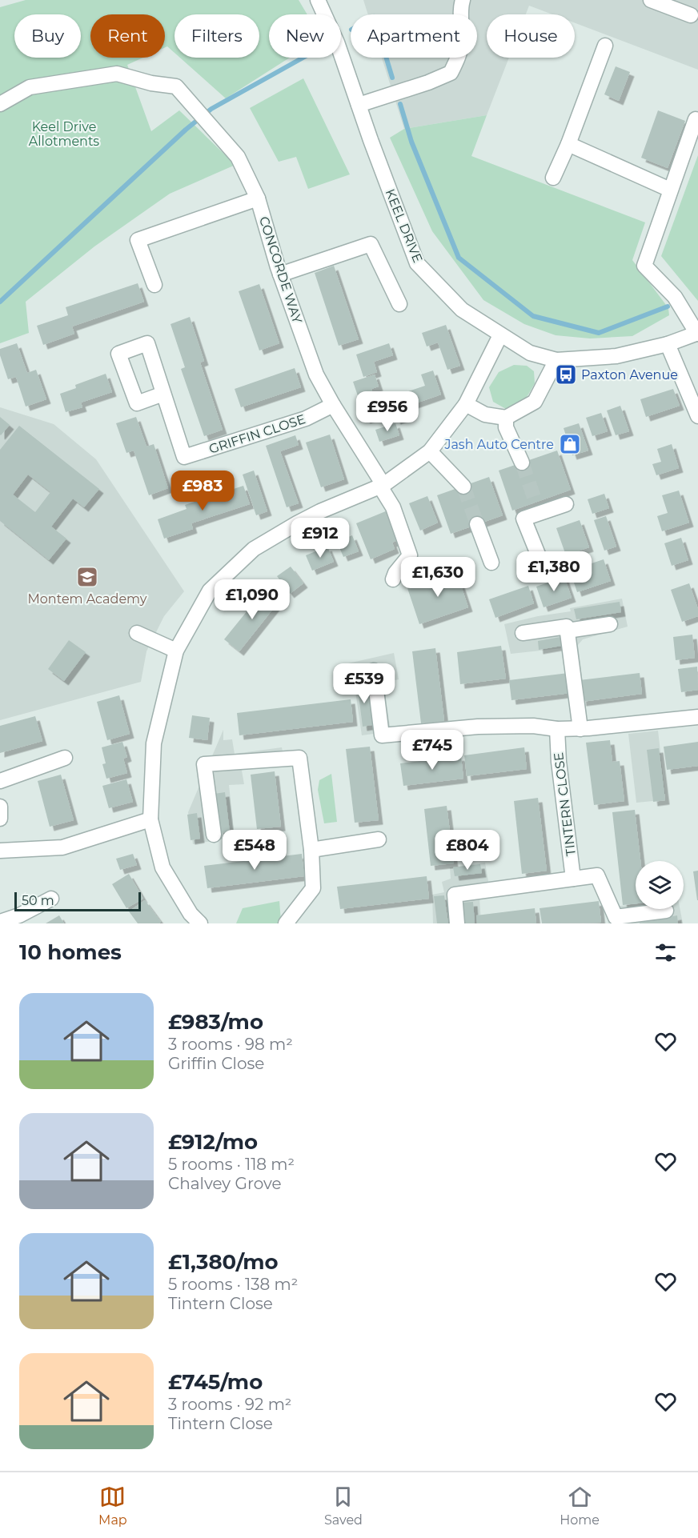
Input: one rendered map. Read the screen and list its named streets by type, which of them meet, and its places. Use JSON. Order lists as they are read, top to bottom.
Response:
{
  "streets": {
    "street": [
      "KEEL DRIVE",
      "CONCORDE WAY",
      "GRIFFIN CLOSE",
      "TINTERN CLOSE"
    ]
  },
  "crossings": [
    ["CONCORDE WAY", "GRIFFIN CLOSE"]
  ],
  "parks": ["Keel Drive Allotments"],
  "places": {
    "bus stop": ["Paxton Avenue"],
    "shop": ["Jash Auto Centre"],
    "school or university": ["Montem Academy"]
  },
  "scale_bar": "50 m",
  "page": {
    "chip": [
      "Buy",
      "Rent",
      "Filters",
      "New",
      "Apartment",
      "House"
    ],
    "price": [
      "£956",
      "£983",
      "£912",
      "£1,380",
      "£1,630",
      "£1,090",
      "£539",
      "£745",
      "£548",
      "£804"
    ],
    "scale": "50 m",
    "heading": "10 homes",
    "list": [
      {
        "name": "£983/mo",
        "note": "3 rooms · 98 m² · Griffin Close"
      },
      {
        "name": "£912/mo",
        "note": "5 rooms · 118 m² · Chalvey Grove"
      },
      {
        "name": "£1,380/mo",
        "note": "5 rooms · 138 m² · Tintern Close"
      },
      {
        "name": "£745/mo",
        "note": "3 rooms · 92 m² · Tintern Close"
      }
    ],
    "tabs": ["Map", "Saved", "Home"]
  }
}
